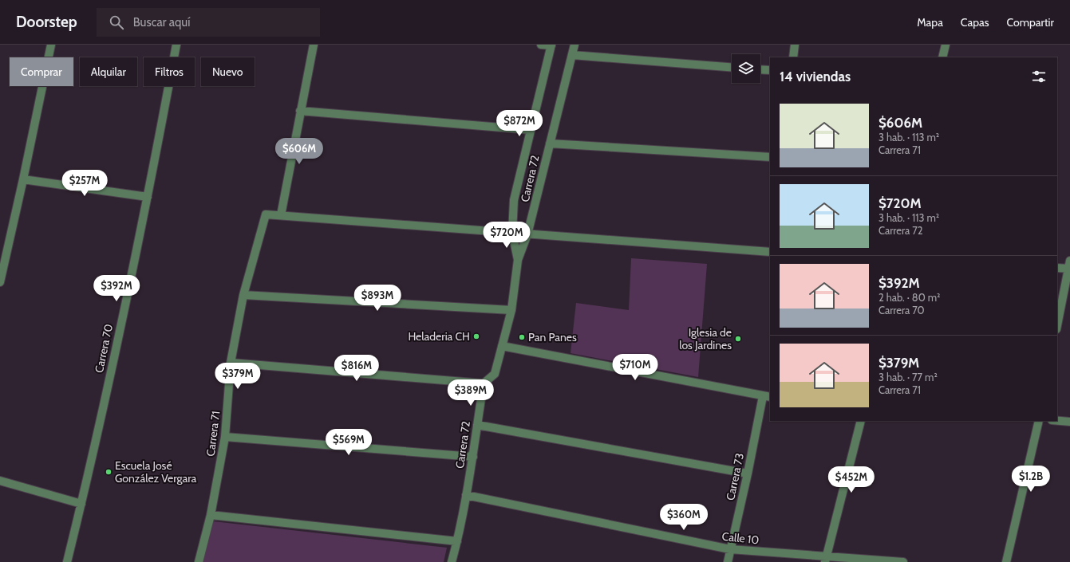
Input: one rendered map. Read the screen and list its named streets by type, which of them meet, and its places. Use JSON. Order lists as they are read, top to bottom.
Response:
{
  "streets": {
    "street": [
      "Carrera 72",
      "Carrera 70",
      "Carrera 71",
      "Carrera 73",
      "Calle 10"
    ]
  },
  "crossings": [
    ["Carrera 72", "Calle 10"],
    ["Carrera 73", "Calle 10"]
  ],
  "places": [
    "Heladeria CH",
    "Pan Panes",
    "Iglesia de los Jardines",
    "Escuela José González Vergara"
  ],
  "page": {
    "header": "Doorstep",
    "search": "Buscar aquí",
    "nav": ["Mapa", "Capas", "Compartir"],
    "chip": [
      "Comprar",
      "Alquilar",
      "Filtros",
      "Nuevo"
    ],
    "heading": "14 viviendas",
    "list": [
      {
        "name": "$606M",
        "note": "3 hab. · 113 m² · Carrera 71"
      },
      {
        "name": "$720M",
        "note": "3 hab. · 113 m² · Carrera 72"
      },
      {
        "name": "$392M",
        "note": "2 hab. · 80 m² · Carrera 70"
      },
      {
        "name": "$379M",
        "note": "3 hab. · 77 m² · Carrera 71"
      }
    ],
    "price": [
      "$872M",
      "$606M",
      "$257M",
      "$720M",
      "$392M",
      "$893M",
      "$710M",
      "$816M",
      "$379M",
      "$389M",
      "$569M",
      "$1.2B",
      "$452M",
      "$360M"
    ]
  }
}
